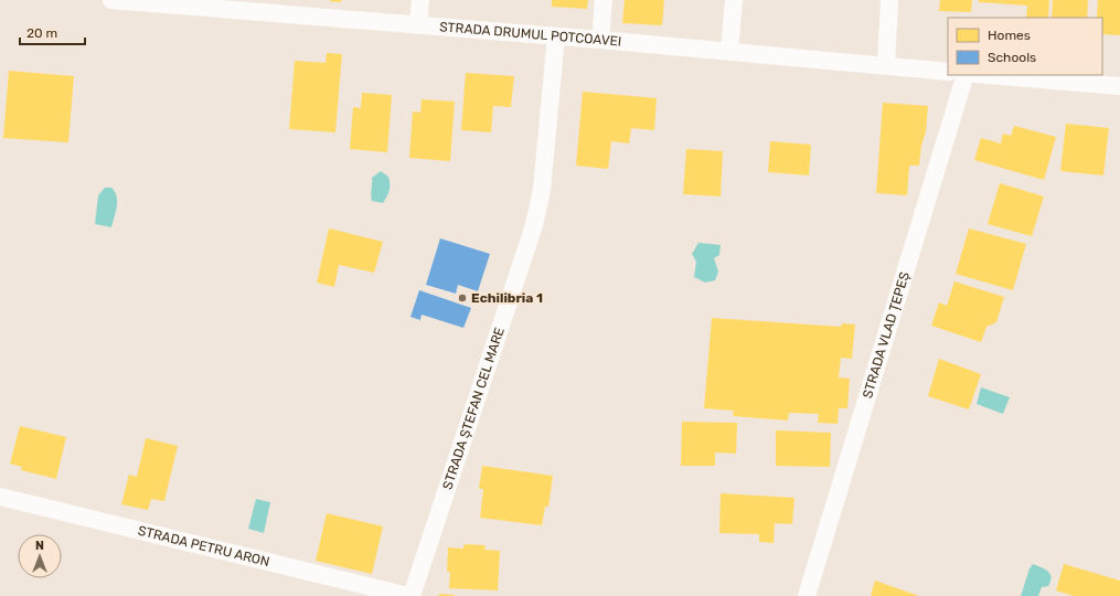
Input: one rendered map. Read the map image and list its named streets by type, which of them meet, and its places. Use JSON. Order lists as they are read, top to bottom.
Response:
{
  "streets": {
    "street": [
      "STRADA DRUMUL POTCOAVEI",
      "STRADA VLAD ȚEPEȘ",
      "STRADA ȘTEFAN CEL MARE",
      "STRADA PETRU ARON"
    ]
  },
  "crossings": [
    ["STRADA DRUMUL POTCOAVEI", "STRADA ȘTEFAN CEL MARE"]
  ],
  "places": ["Echilibria 1"],
  "legend": ["Homes", "Schools"],
  "scale_bar": "20 m",
  "north": "top"
}
